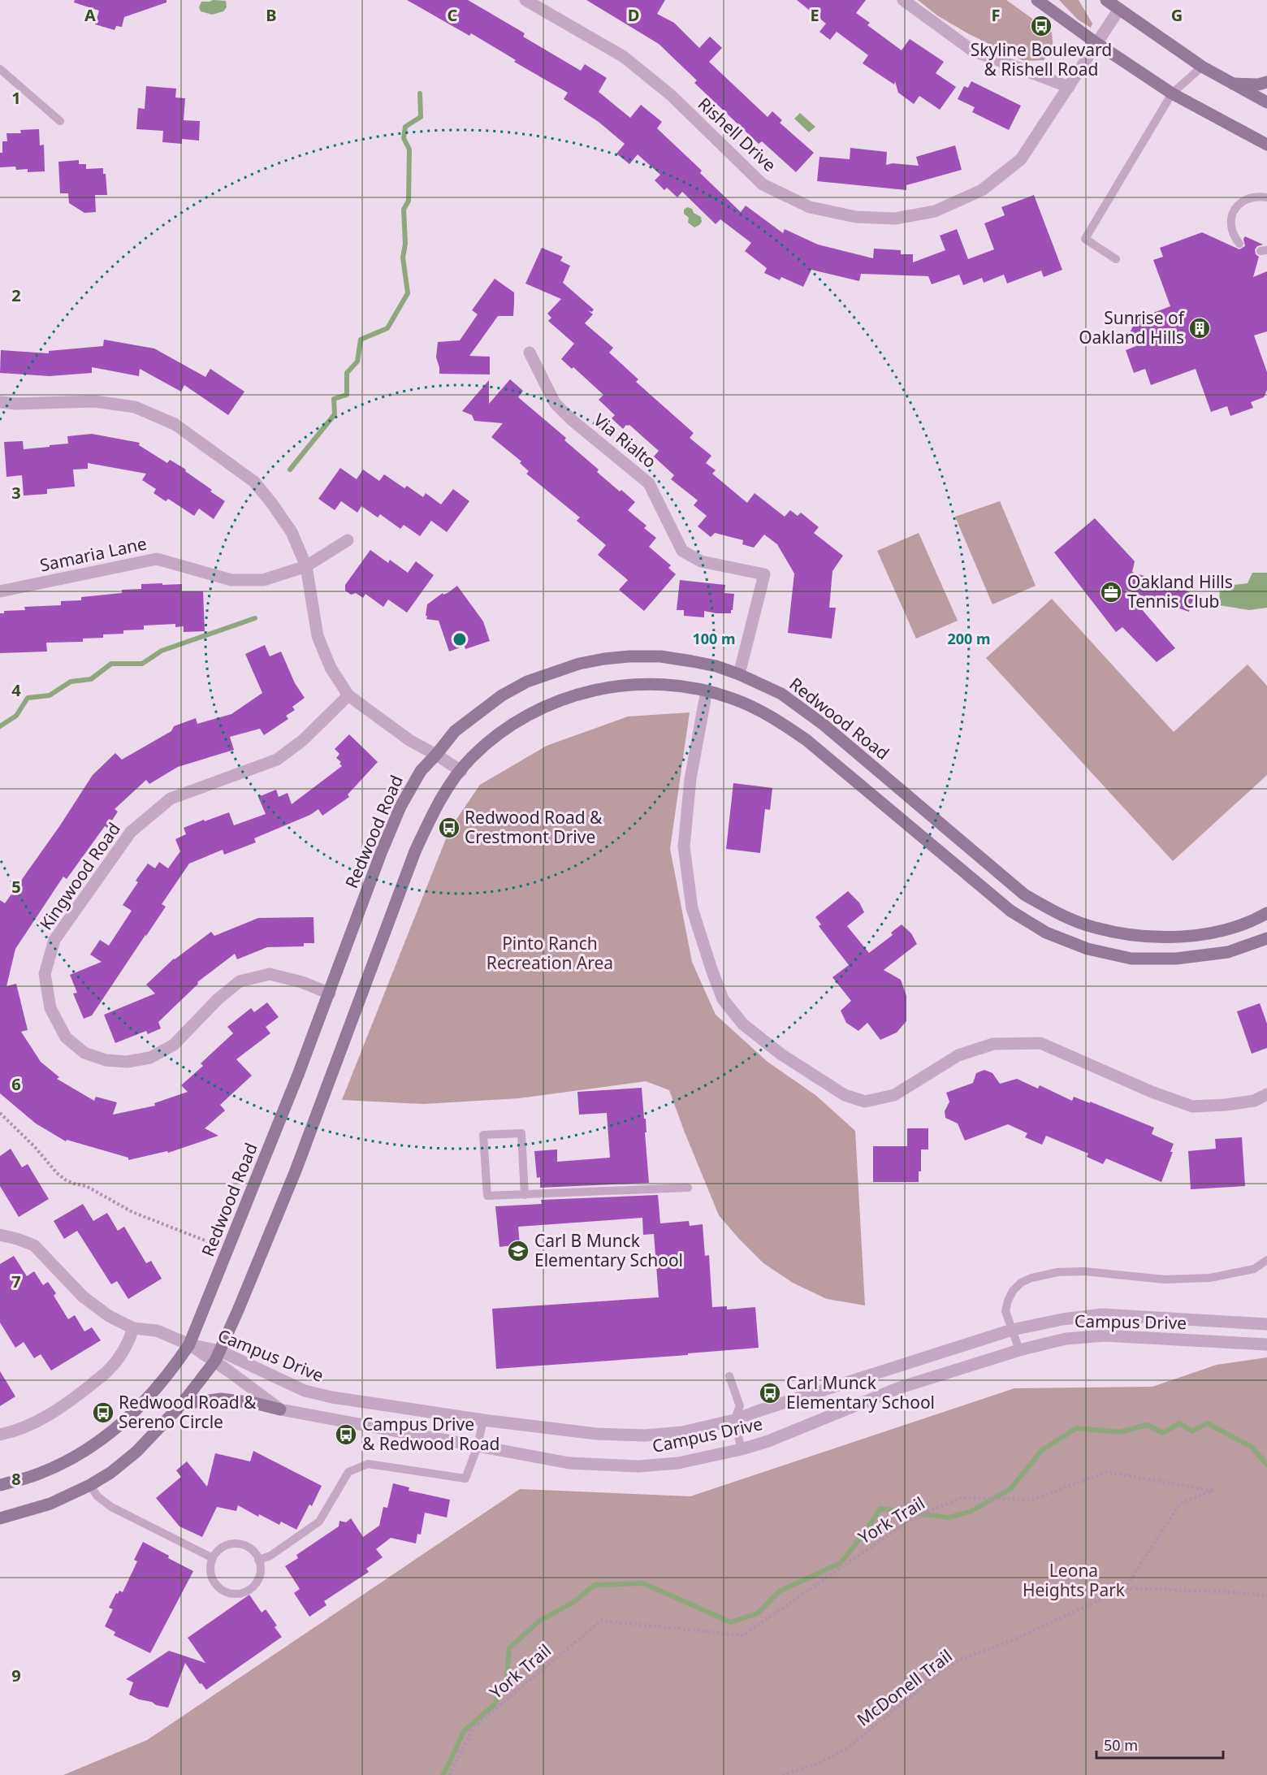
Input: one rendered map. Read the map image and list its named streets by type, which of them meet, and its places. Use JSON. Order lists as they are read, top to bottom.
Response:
{
  "streets": {
    "main road": ["Redwood Road"],
    "street": [
      "Rishell Drive",
      "Via Rialto",
      "Samaria Lane",
      "Kingwood Road",
      "Campus Drive"
    ],
    "path": ["York Trail", "McDonell Trail"]
  },
  "crossings": [
    ["Via Rialto", "Redwood Road"],
    ["Redwood Road", "Kingwood Road"],
    ["Redwood Road", "Campus Drive"],
    ["York Trail", "McDonell Trail"]
  ],
  "parks": ["Pinto Ranch Recreation Area", "Leona Heights Park"],
  "places": {
    "bus stop": [
      "Skyline Boulevard & Rishell Road",
      "Redwood Road & Crestmont Drive",
      "Carl Munck Elementary School",
      "Redwood Road & Sereno Circle",
      "Campus Drive & Redwood Road"
    ],
    "building": ["Sunrise of Oakland Hills"],
    "office": ["Oakland Hills Tennis Club"],
    "school or university": ["Carl B Munck Elementary School"]
  },
  "scale_bar": "50 m",
  "grid": {
    "columns": [
      "A",
      "B",
      "C",
      "D",
      "E",
      "F",
      "G"
    ],
    "rows": [
      "1",
      "2",
      "3",
      "4",
      "5",
      "6",
      "7",
      "8",
      "9"
    ]
  },
  "rings": ["100 m", "200 m"]
}
